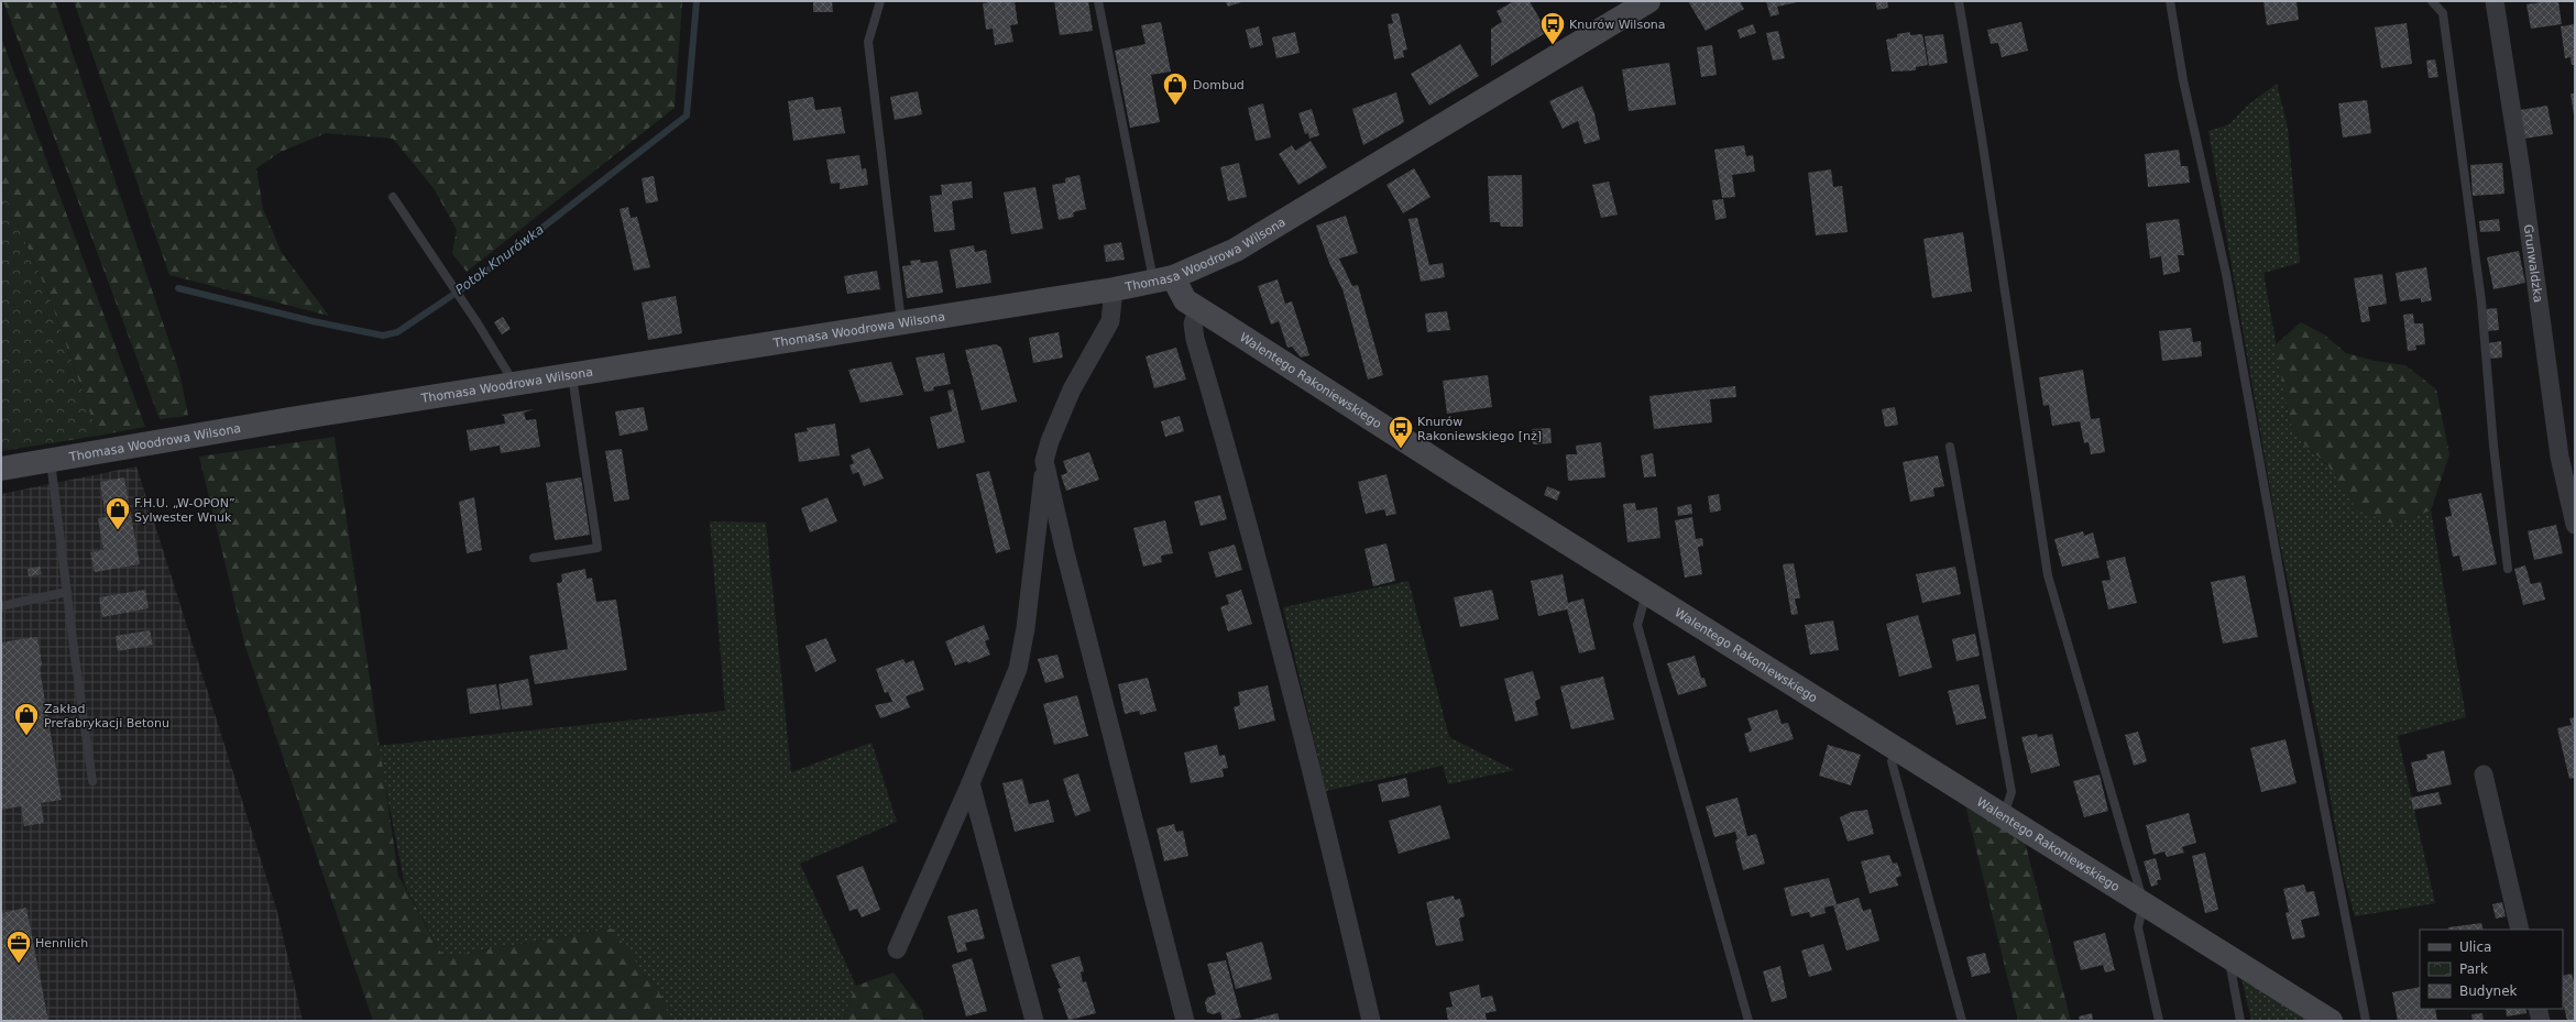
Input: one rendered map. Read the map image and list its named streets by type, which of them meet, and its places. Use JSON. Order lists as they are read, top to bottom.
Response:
{
  "streets": {
    "street": ["Thomasa Woodrowa Wilsona", "Grunwaldzka", "Walentego Rakoniewskiego"]
  },
  "crossings": [
    ["Thomasa Woodrowa Wilsona", "Walentego Rakoniewskiego"]
  ],
  "water": ["Potok Knurówka"],
  "places": {
    "bus stop": ["Knurów Wilsona", "Knurów Rakoniewskiego [nż]"],
    "shop": ["Dombud", "F.H.U. „W-OPON” Sylwester Wnuk", "Zakład Prefabrykacji Betonu"],
    "office": ["Hennlich"]
  },
  "legend": ["Ulica", "Park", "Budynek"]
}
